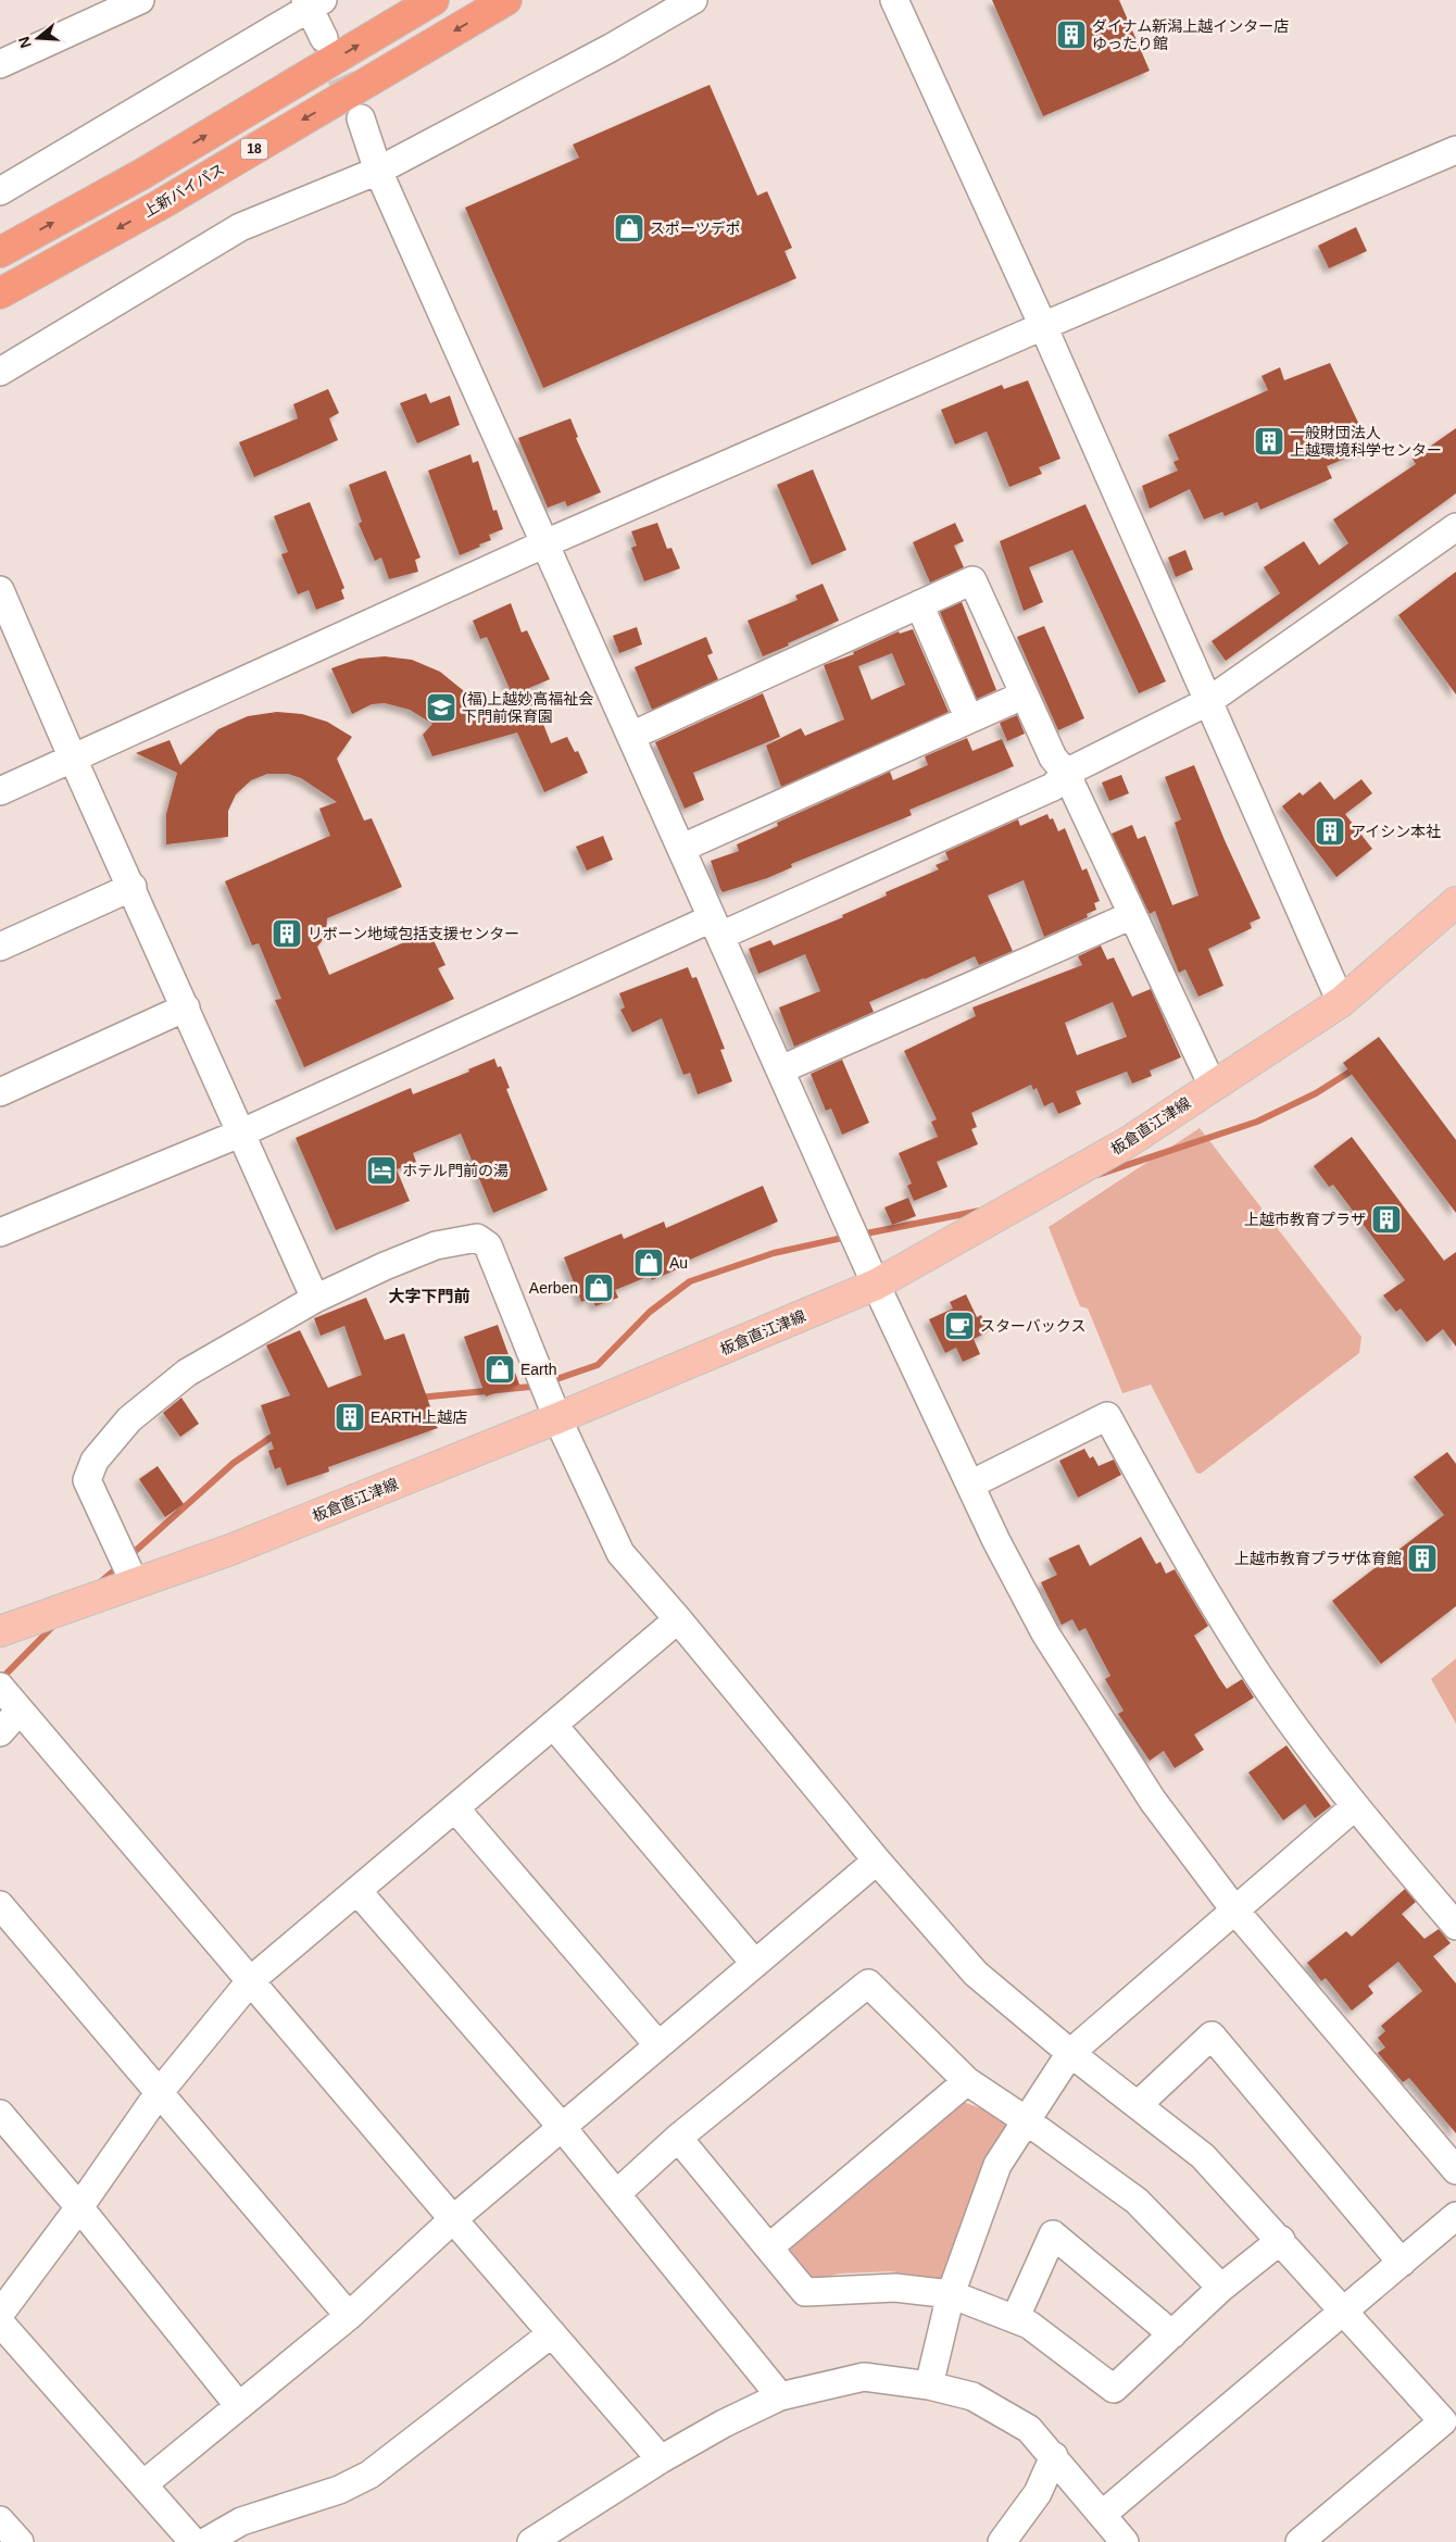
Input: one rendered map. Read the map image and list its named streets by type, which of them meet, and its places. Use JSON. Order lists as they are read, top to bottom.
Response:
{
  "streets": {
    "highway": ["18", "上新バイパス"],
    "main road": ["板倉直江津線"]
  },
  "districts": ["大字下門前"],
  "places": {
    "building": [
      "ダイナム新潟上越インター店 ゆったり館",
      "一般財団法人 上越環境科学センター",
      "アイシン本社",
      "リボーン地域包括支援センター",
      "上越市教育プラザ",
      "EARTH上越店",
      "上越市教育プラザ体育館"
    ],
    "shop": [
      "スポーツデポ",
      "Au",
      "Aerben",
      "Earth"
    ],
    "school or university": ["(福)上越妙高福祉会 下門前保育園"],
    "hotel": ["ホテル門前の湯"],
    "cafe": ["スターバックス"]
  },
  "north": "left"
}
